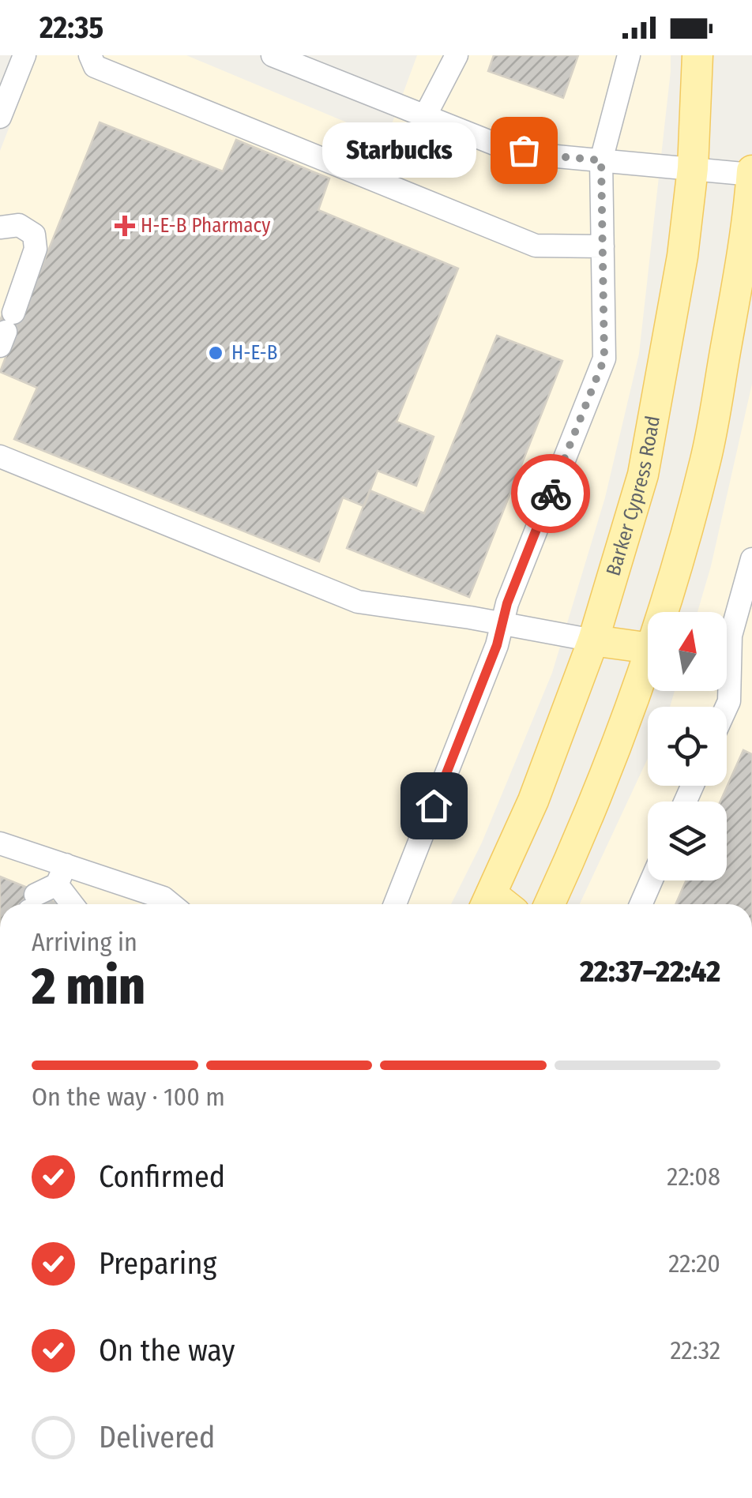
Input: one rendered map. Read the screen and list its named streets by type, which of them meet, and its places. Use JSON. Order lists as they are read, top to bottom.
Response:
{
  "streets": {
    "main road": ["Barker Cypress Road"]
  },
  "places": {
    "other": ["Starbucks", "H-E-B"],
    "health": ["H-E-B Pharmacy"]
  },
  "north": "top",
  "page": {
    "status": "22:35",
    "bubble": "Starbucks",
    "heading": ["2 min", "Arriving in", "22:37–22:42"],
    "bar": "On the way · 100 m",
    "list": [
      ["Confirmed", "22:08"],
      ["Preparing", "22:20"],
      ["On the way", "22:32"],
      "Delivered"
    ]
  }
}
